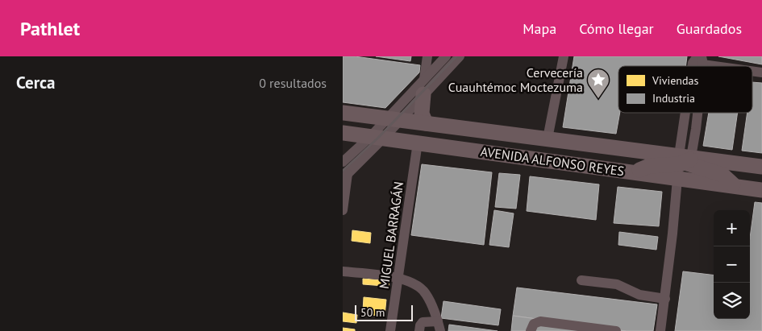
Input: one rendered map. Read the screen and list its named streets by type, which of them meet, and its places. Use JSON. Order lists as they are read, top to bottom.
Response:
{
  "streets": {
    "highway": ["AVENIDA ALFONSO REYES"],
    "street": ["MIGUEL BARRAGÁN"]
  },
  "crossings": [
    ["AVENIDA ALFONSO REYES", "MIGUEL BARRAGÁN"]
  ],
  "places": {
    "place": ["Cervecería Cuauhtémoc Moctezuma"]
  },
  "legend": ["Viviendas", "Industria"],
  "scale_bar": "50 m",
  "page": {
    "header": "Pathlet",
    "nav": ["Mapa", "Cómo llegar", "Guardados"],
    "heading": ["Cerca", "0 resultados"],
    "map_buttons": ["+", "−"],
    "scale": "50 m"
  }
}
